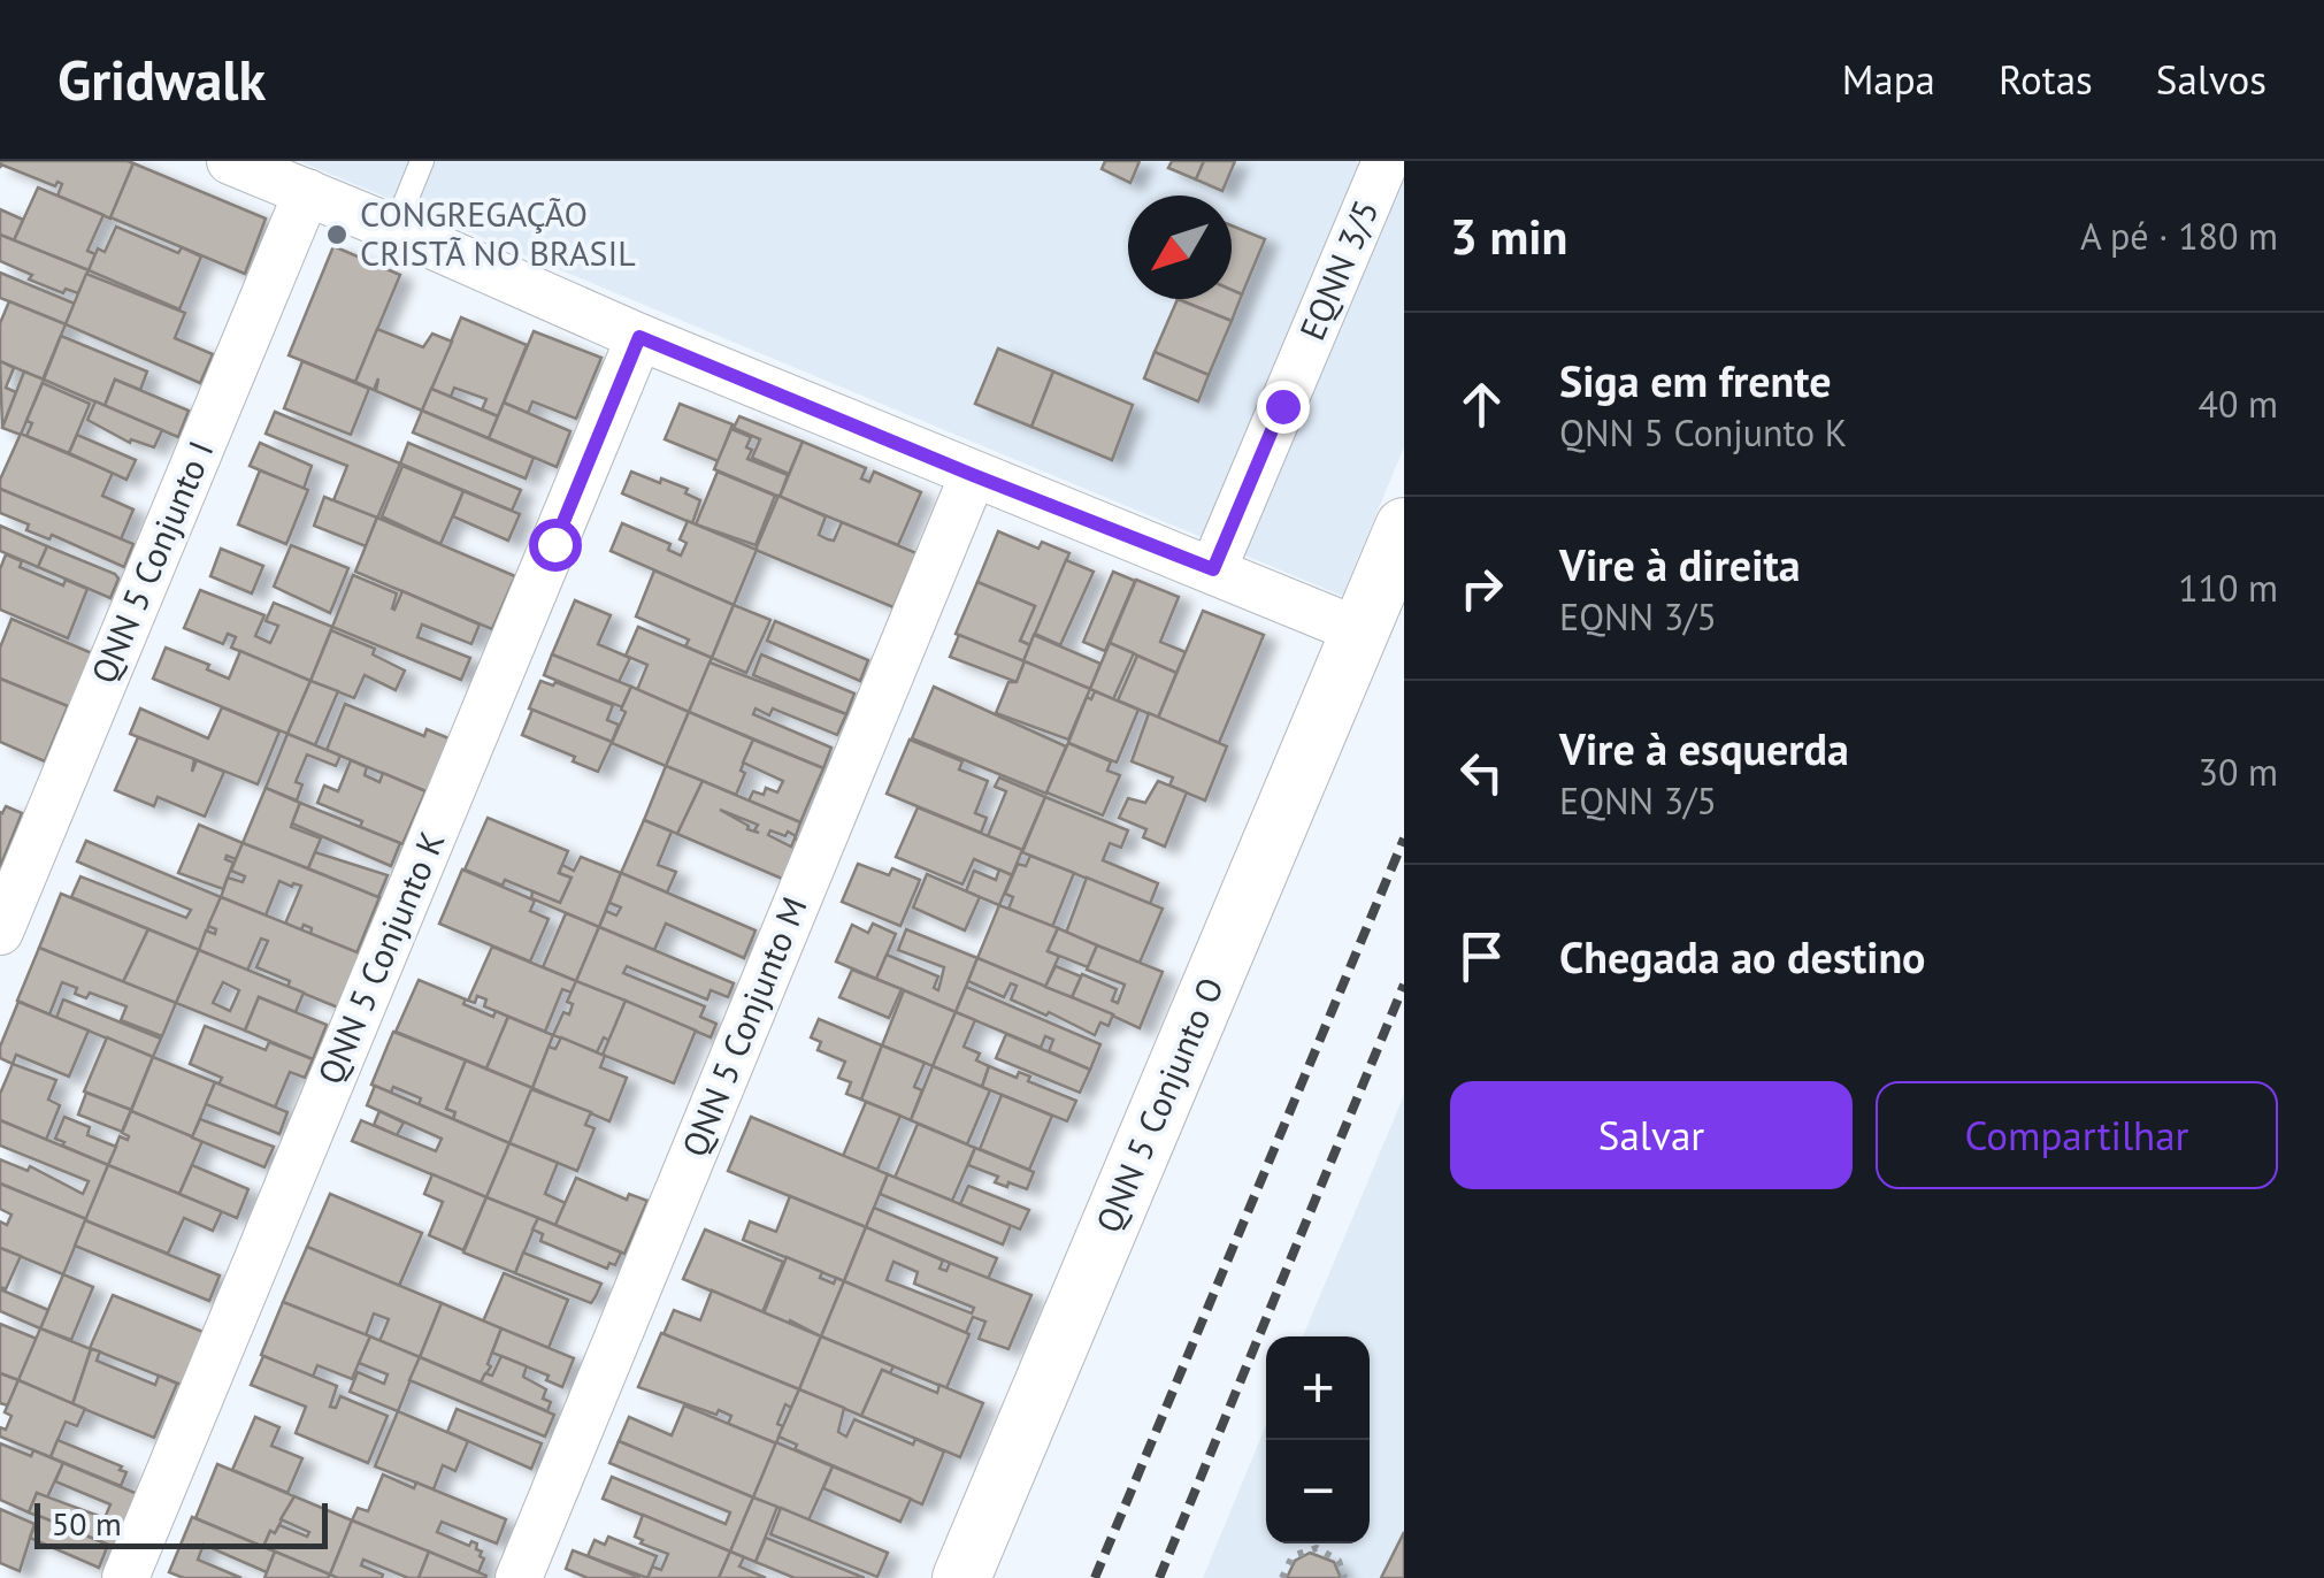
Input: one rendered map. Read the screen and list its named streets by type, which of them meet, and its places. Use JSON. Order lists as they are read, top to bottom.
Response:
{
  "streets": {
    "street": [
      "EQNN 3/5",
      "QNN 5 Conjunto I",
      "QNN 5 Conjunto K",
      "QNN 5 Conjunto M",
      "QNN 5 Conjunto O"
    ]
  },
  "places": ["CONGREGAÇÃO CRISTÃ NO BRASIL"],
  "scale_bar": "50 m",
  "north": "bottom left",
  "page": {
    "header": "Gridwalk",
    "nav": ["Mapa", "Rotas", "Salvos"],
    "heading": ["3 min", "A pé · 180 m"],
    "list": [
      ["Siga em frente", "QNN 5 Conjunto K", "40 m"],
      ["Vire à direita", "EQNN 3/5", "110 m"],
      ["Vire à esquerda", "EQNN 3/5", "30 m"],
      "Chegada ao destino"
    ],
    "buttons": ["Salvar", "Compartilhar"],
    "map_buttons": ["+", "−"],
    "scale": "50 m"
  }
}
